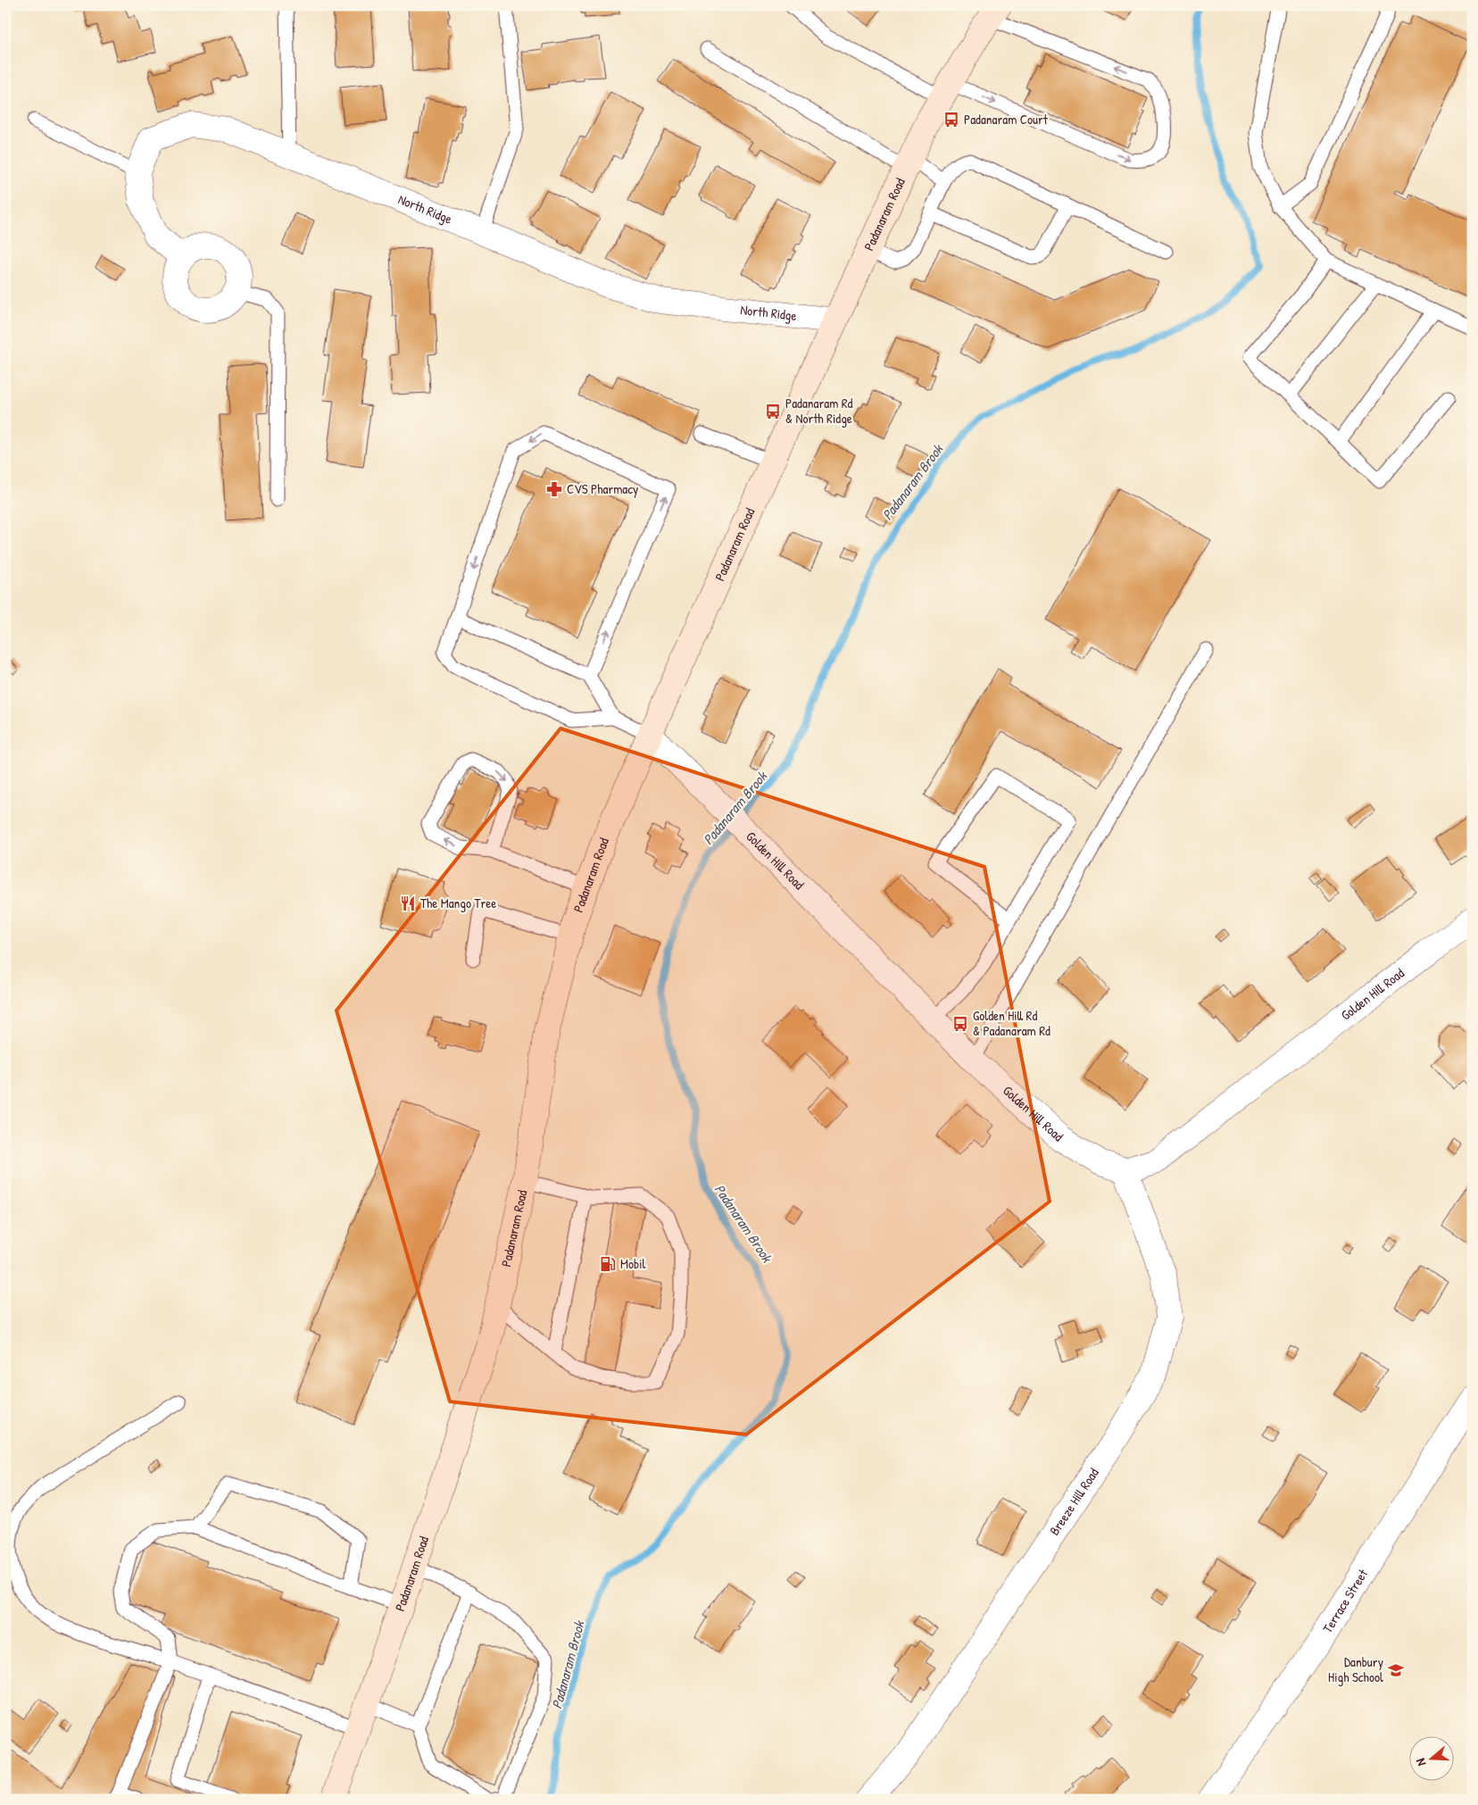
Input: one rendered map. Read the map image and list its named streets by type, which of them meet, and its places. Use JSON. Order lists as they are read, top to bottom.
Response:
{
  "streets": {
    "main road": ["Padanaram Road"],
    "street": [
      "North Ridge",
      "Golden Hill Road",
      "Breeze Hill Road",
      "Terrace Street"
    ]
  },
  "crossings": [
    ["North Ridge", "Padanaram Road"],
    ["Padanaram Road", "Golden Hill Road"],
    ["Golden Hill Road", "Breeze Hill Road"]
  ],
  "water": ["Padanaram Brook"],
  "places": {
    "bus stop": ["Padanaram Court", "Padanaram Rd & North Ridge", "Golden Hill Rd & Padanaram Rd"],
    "pharmacy": ["CVS Pharmacy"],
    "restaurant": ["The Mango Tree"],
    "fuel station": ["Mobil"],
    "school or university": ["Danbury High School"]
  },
  "north": "left"
}
